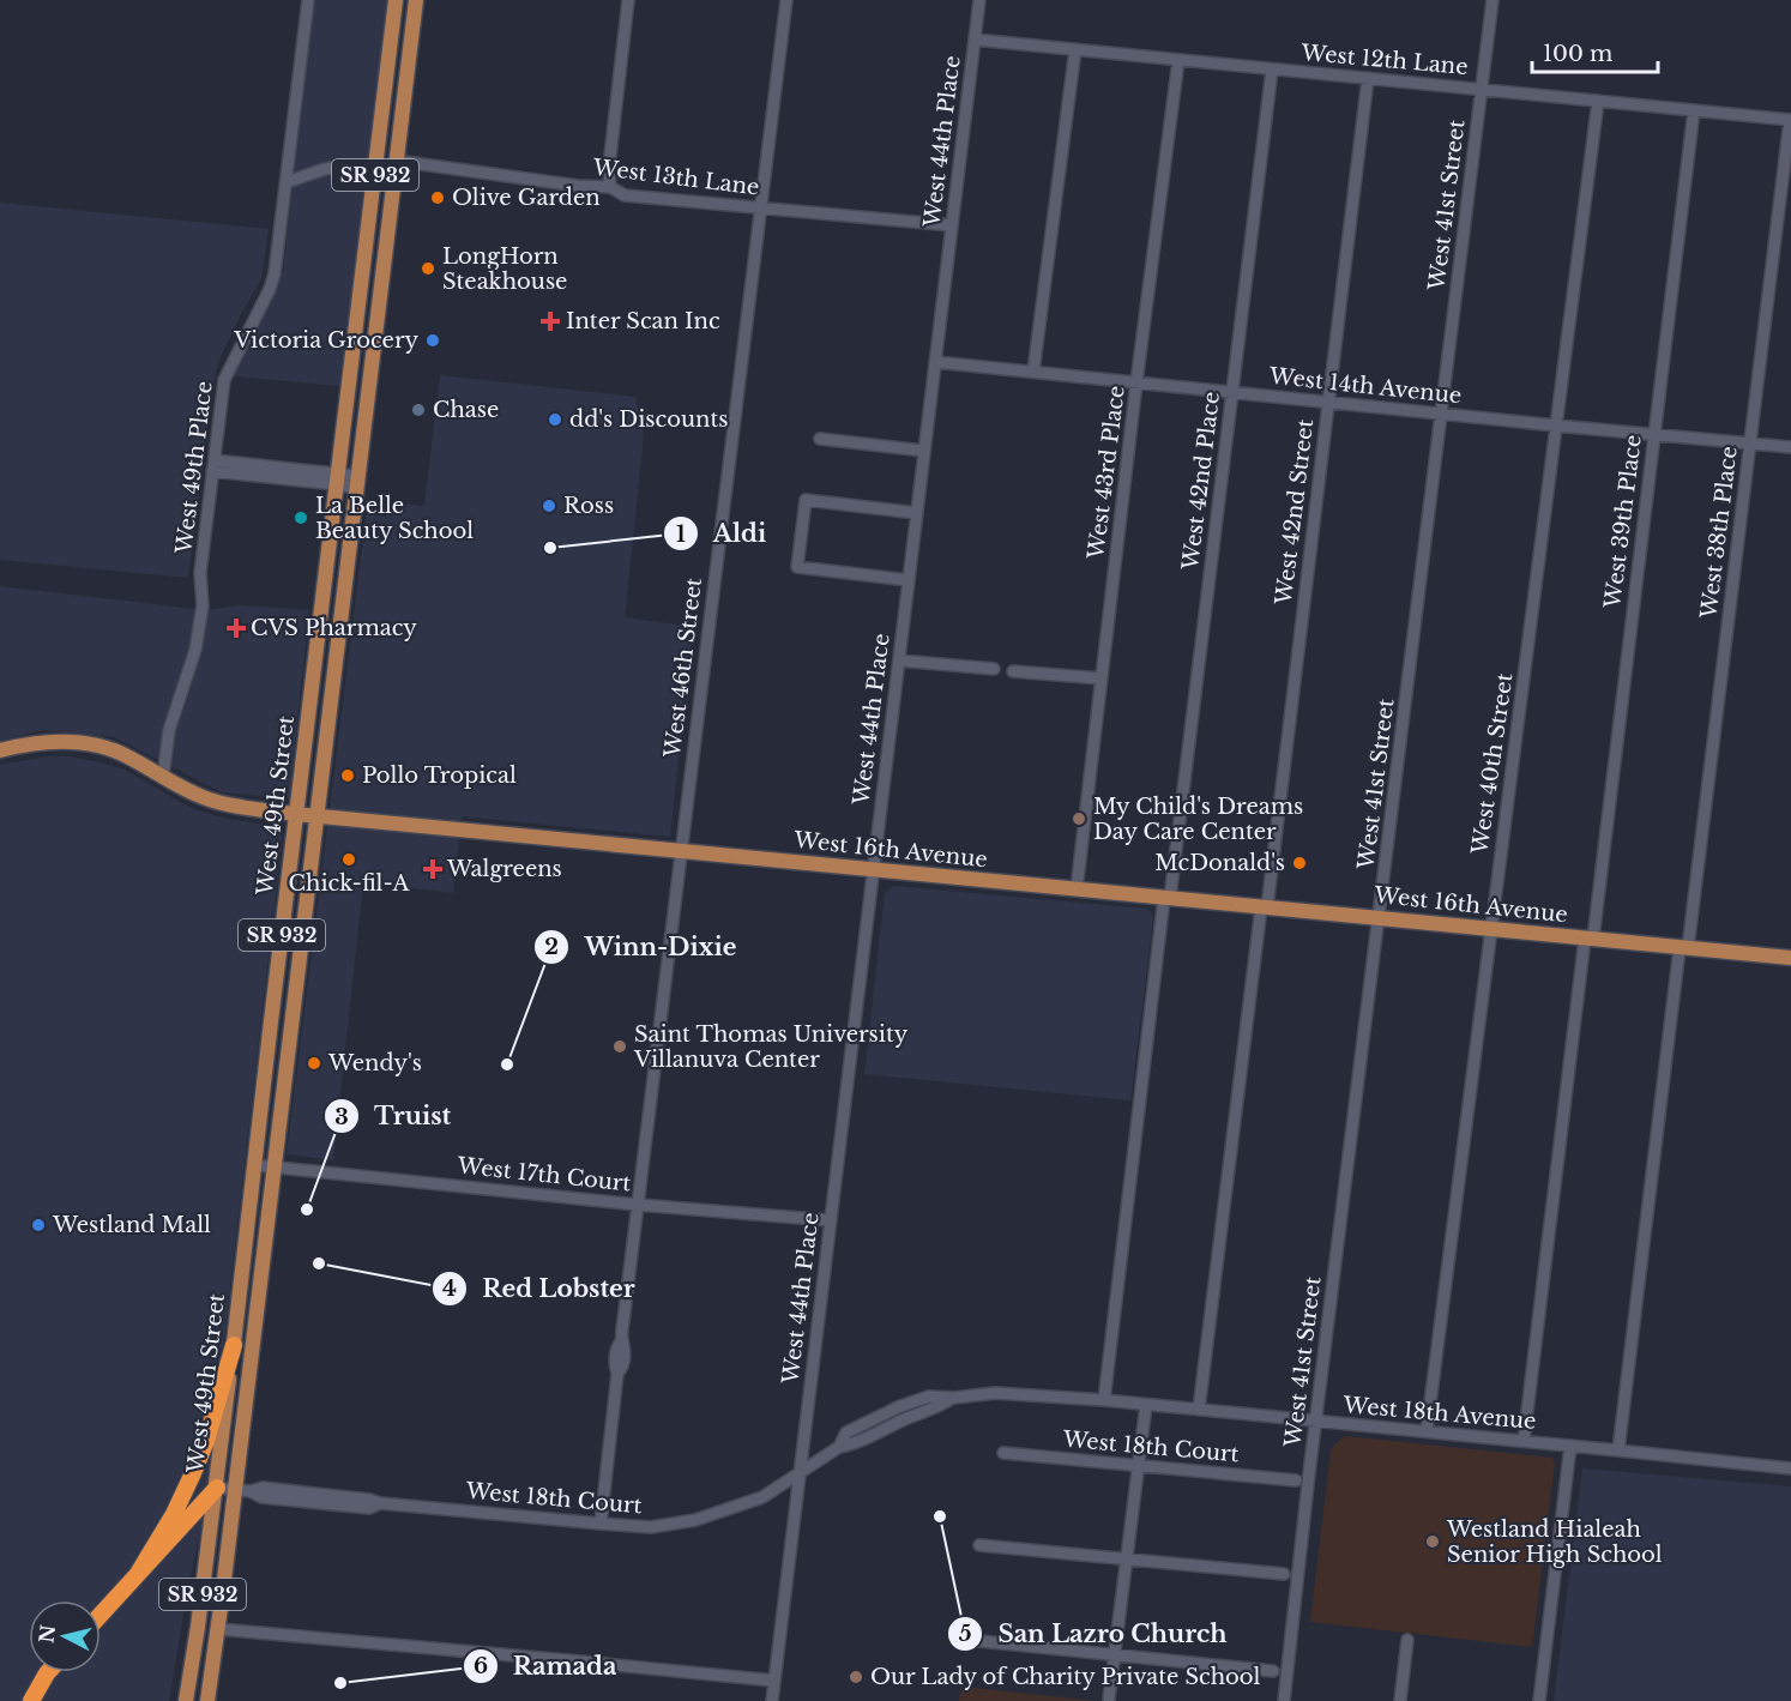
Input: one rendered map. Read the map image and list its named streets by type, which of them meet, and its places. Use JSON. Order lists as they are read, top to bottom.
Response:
{
  "streets": {
    "main road": ["SR 932", "West 49th Street", "West 16th Avenue"],
    "street": [
      "West 12th Lane",
      "West 44th Place",
      "West 13th Lane",
      "West 41st Street",
      "West 14th Avenue",
      "West 49th Place",
      "West 43rd Place",
      "West 42nd Place",
      "West 42nd Street",
      "West 39th Place",
      "West 38th Place",
      "West 46th Street",
      "West 40th Street",
      "West 17th Court",
      "West 18th Avenue",
      "West 18th Court"
    ]
  },
  "crossings": [
    ["West 12th Lane", "West 44th Place"],
    ["West 12th Lane", "West 41st Street"],
    ["West 12th Lane", "West 43rd Place"],
    ["West 12th Lane", "West 42nd Place"],
    ["West 12th Lane", "West 42nd Street"],
    ["West 12th Lane", "West 39th Place"],
    ["West 12th Lane", "West 38th Place"],
    ["West 12th Lane", "West 40th Street"],
    ["West 44th Place", "West 13th Lane"],
    ["West 44th Place", "West 14th Avenue"],
    ["West 44th Place", "West 16th Avenue"],
    ["West 44th Place", "West 17th Court"],
    ["West 44th Place", "West 18th Avenue"],
    ["West 44th Place", "West 18th Court"],
    ["West 13th Lane", "West 46th Street"],
    ["West 13th Lane", "West 49th Street"],
    ["West 41st Street", "West 14th Avenue"],
    ["West 41st Street", "West 16th Avenue"],
    ["West 41st Street", "West 18th Avenue"],
    ["West 14th Avenue", "West 43rd Place"],
    ["West 14th Avenue", "West 42nd Place"],
    ["West 14th Avenue", "West 42nd Street"],
    ["West 14th Avenue", "West 39th Place"],
    ["West 14th Avenue", "West 38th Place"],
    ["West 14th Avenue", "West 40th Street"],
    ["West 49th Place", "West 16th Avenue"],
    ["West 43rd Place", "West 16th Avenue"],
    ["West 42nd Place", "West 16th Avenue"],
    ["West 42nd Place", "West 18th Avenue"],
    ["West 42nd Street", "West 16th Avenue"],
    ["West 42nd Street", "West 18th Avenue"],
    ["West 39th Place", "West 16th Avenue"],
    ["West 39th Place", "West 18th Avenue"],
    ["West 38th Place", "West 16th Avenue"],
    ["West 38th Place", "West 18th Avenue"],
    ["West 46th Street", "West 16th Avenue"],
    ["West 46th Street", "West 17th Court"],
    ["West 46th Street", "West 18th Court"],
    ["West 40th Street", "West 16th Avenue"],
    ["West 40th Street", "West 18th Avenue"],
    ["West 49th Street", "West 16th Avenue"],
    ["West 49th Street", "West 17th Court"],
    ["West 49th Street", "West 18th Court"],
    ["West 18th Avenue", "West 18th Court"]
  ],
  "places": {
    "other": [
      "Olive Garden",
      "LongHorn Steakhouse",
      "Victoria Grocery",
      "Chase",
      "dd's Discounts",
      "Ross",
      "La Belle Beauty School",
      "Aldi",
      "Pollo Tropical",
      "My Child's Dreams Day Care Center",
      "Chick-fil-A",
      "McDonald's",
      "Saint Thomas University Villanuva Center",
      "Wendy's",
      "Winn-Dixie",
      "Truist",
      "Westland Mall",
      "Red Lobster",
      "San Lazro Church",
      "Westland Hialeah Senior High School",
      "Our Lady of Charity Private School",
      "Ramada"
    ],
    "health": ["Inter Scan Inc", "CVS Pharmacy", "Walgreens"]
  },
  "scale_bar": "100 m",
  "north": "left"
}
